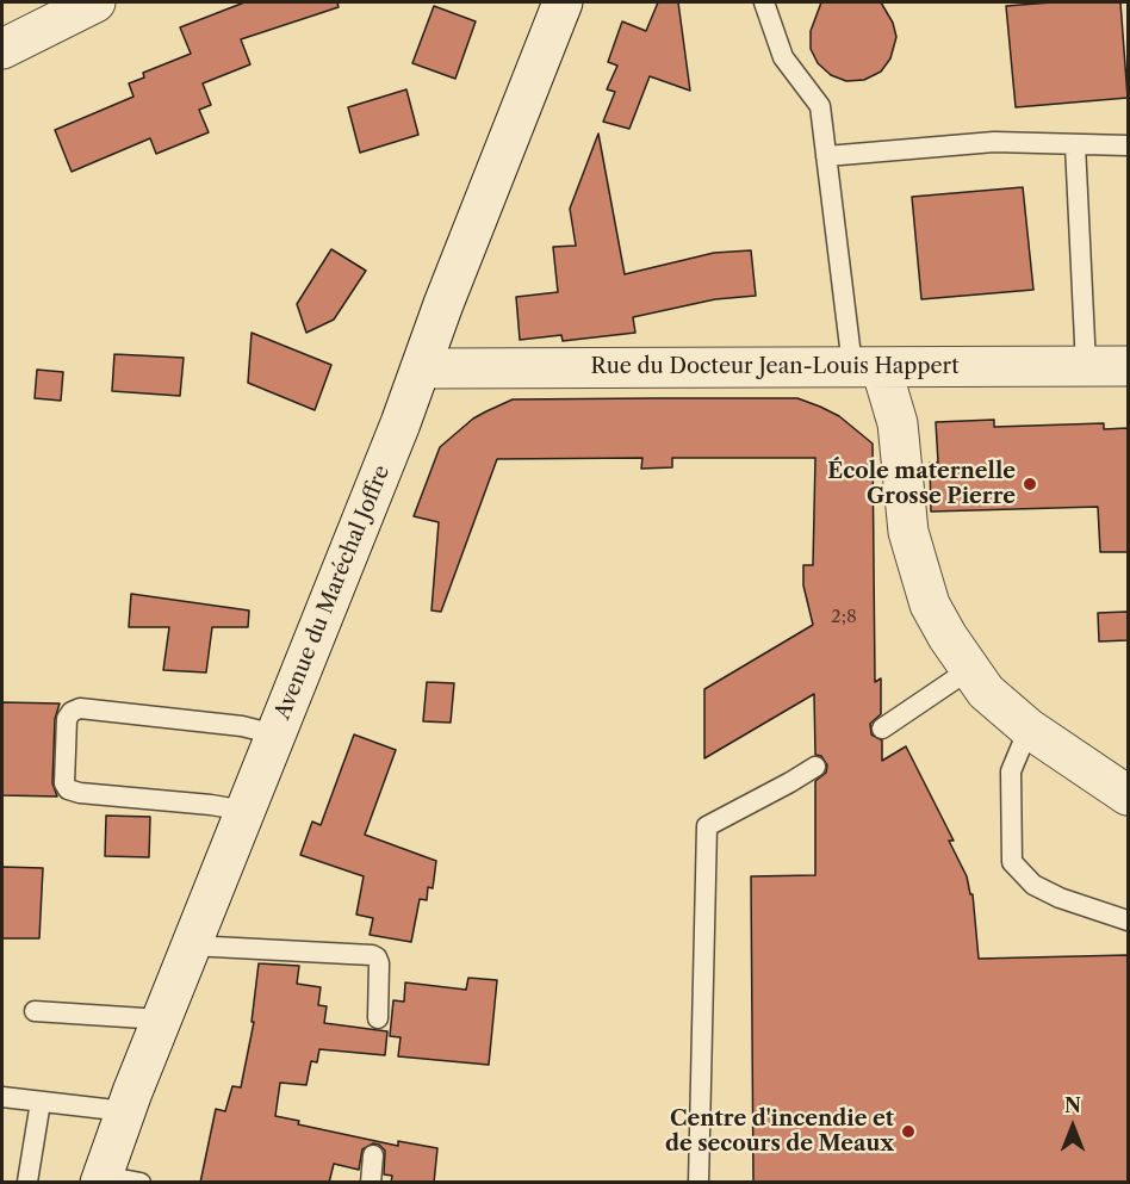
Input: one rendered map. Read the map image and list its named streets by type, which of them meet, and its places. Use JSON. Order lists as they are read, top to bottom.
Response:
{
  "streets": {
    "street": ["Rue du Docteur Jean-Louis Happert", "Avenue du Maréchal Joffre"]
  },
  "crossings": [
    ["Rue du Docteur Jean-Louis Happert", "Avenue du Maréchal Joffre"]
  ],
  "places": ["École maternelle Grosse Pierre", "Centre d'incendie et de secours de Meaux"],
  "house_numbers": ["2;8"],
  "north": "top"
}
